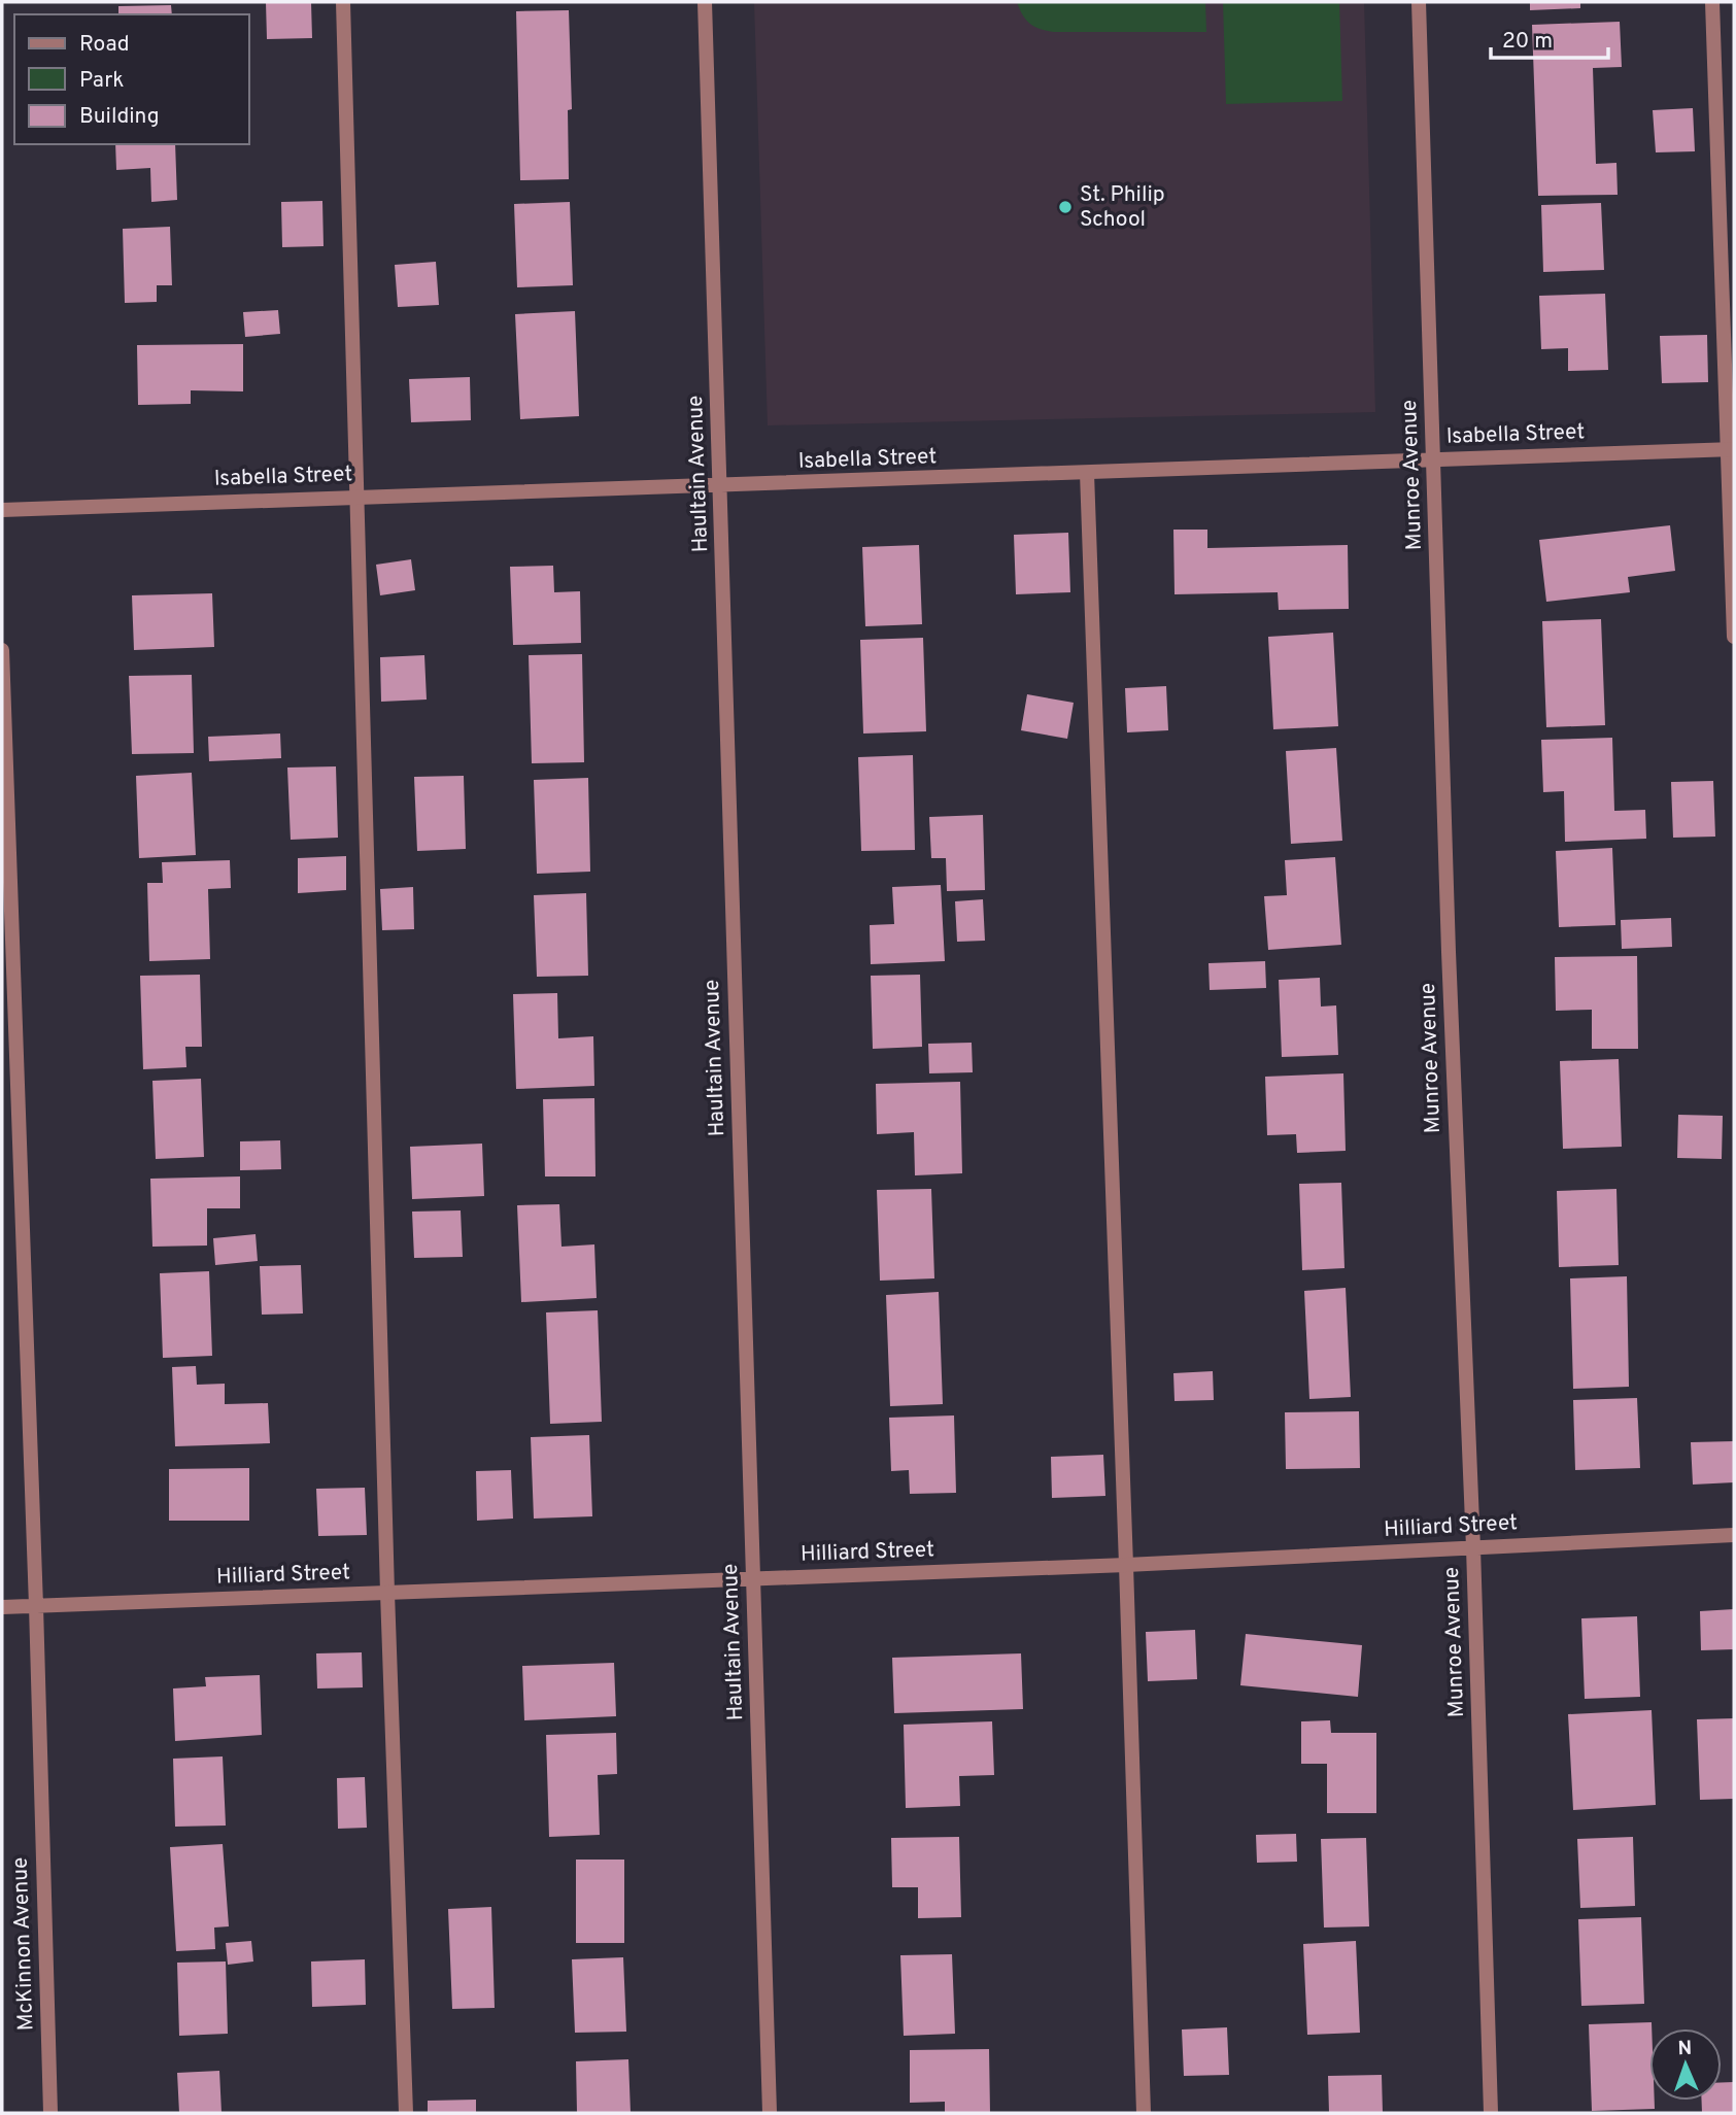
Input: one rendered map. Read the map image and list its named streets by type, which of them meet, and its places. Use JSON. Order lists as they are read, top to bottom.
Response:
{
  "streets": {
    "street": [
      "Isabella Street",
      "Haultain Avenue",
      "Munroe Avenue",
      "Hilliard Street",
      "McKinnon Avenue"
    ]
  },
  "crossings": [
    ["Isabella Street", "Haultain Avenue"],
    ["Isabella Street", "Munroe Avenue"],
    ["Haultain Avenue", "Hilliard Street"],
    ["Munroe Avenue", "Hilliard Street"],
    ["Hilliard Street", "McKinnon Avenue"]
  ],
  "places": ["St. Philip School"],
  "legend": ["Road", "Park", "Building"],
  "scale_bar": "20 m",
  "north": "top"
}
